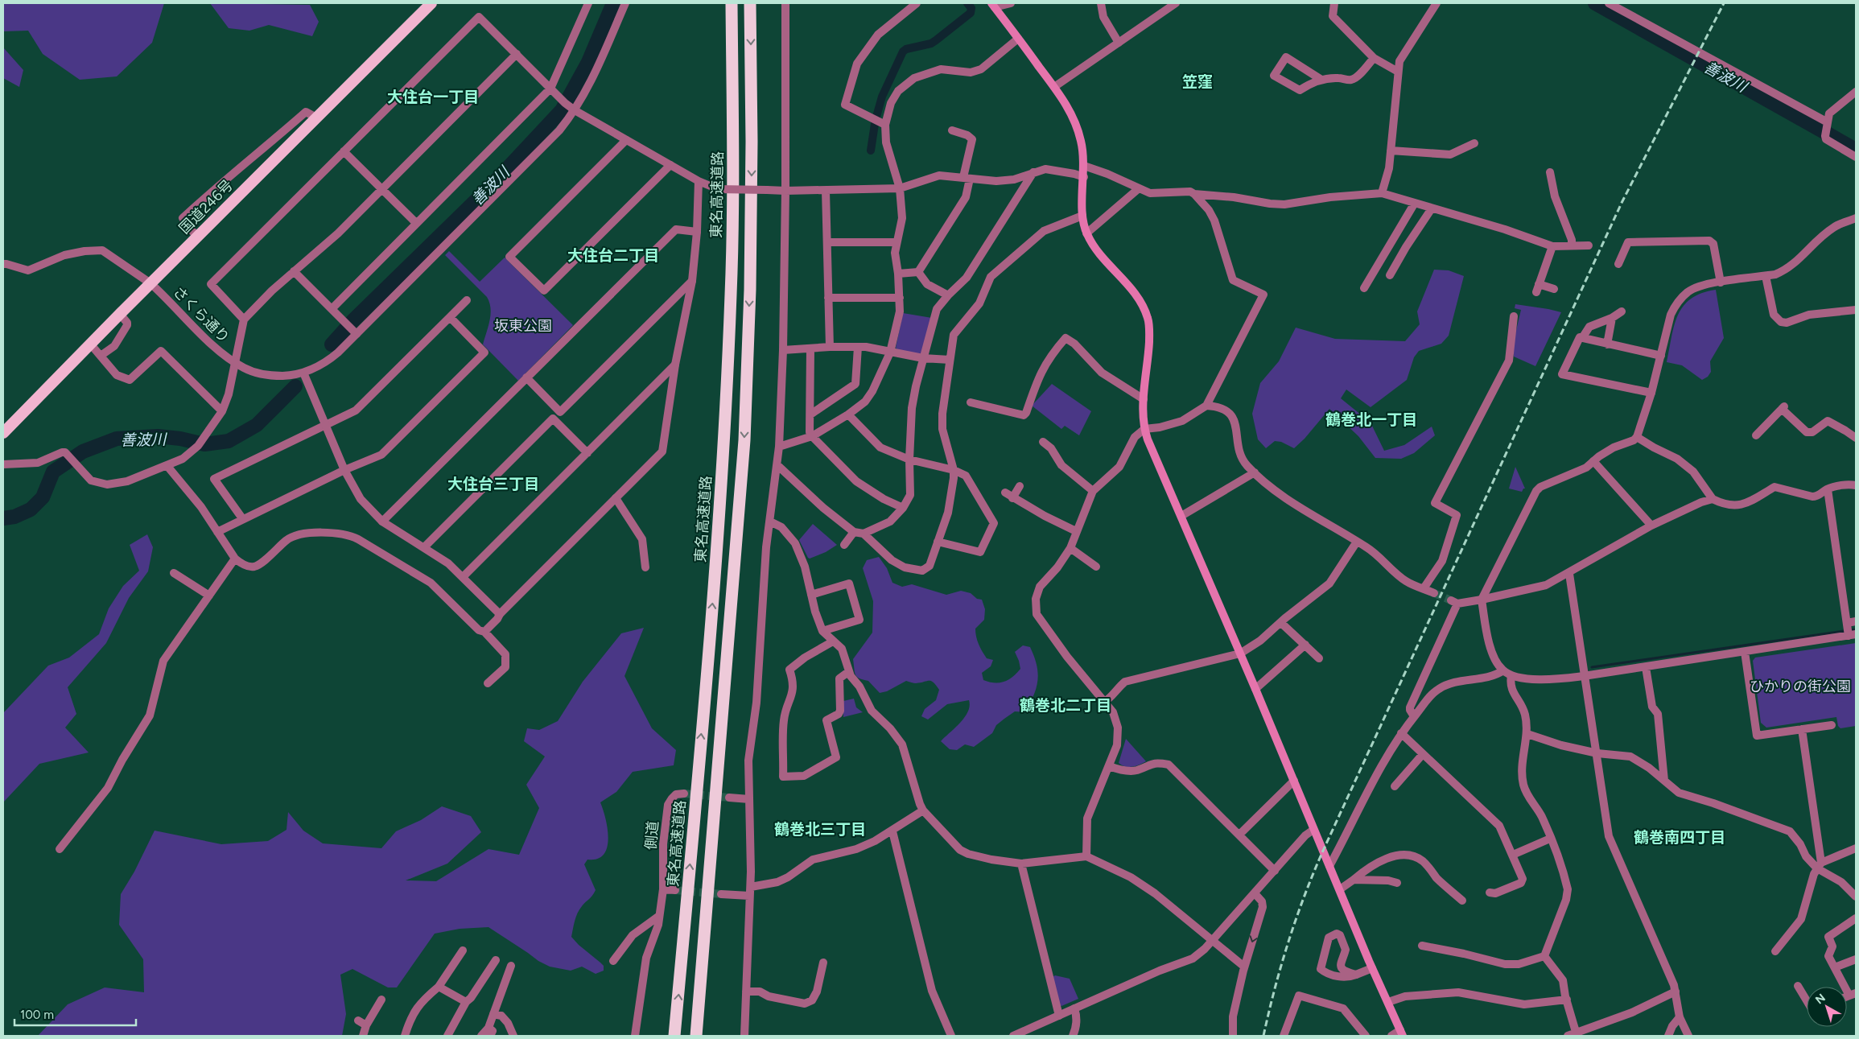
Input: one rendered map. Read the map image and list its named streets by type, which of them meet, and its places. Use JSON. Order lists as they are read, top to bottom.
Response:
{
  "streets": {
    "highway": ["東名高速道路", "国道246号"],
    "street": ["さくら通り", "側道"]
  },
  "crossings": [
    ["国道246号", "さくら通り"]
  ],
  "districts": [
    "笠窪",
    "大住台一丁目",
    "大住台二丁目",
    "鶴巻北一丁目",
    "大住台三丁目",
    "鶴巻北二丁目",
    "鶴巻北三丁目",
    "鶴巻南四丁目"
  ],
  "water": ["善波川"],
  "parks": ["坂東公園", "ひかりの街公園"],
  "scale_bar": "100 m",
  "north": "top left"
}
